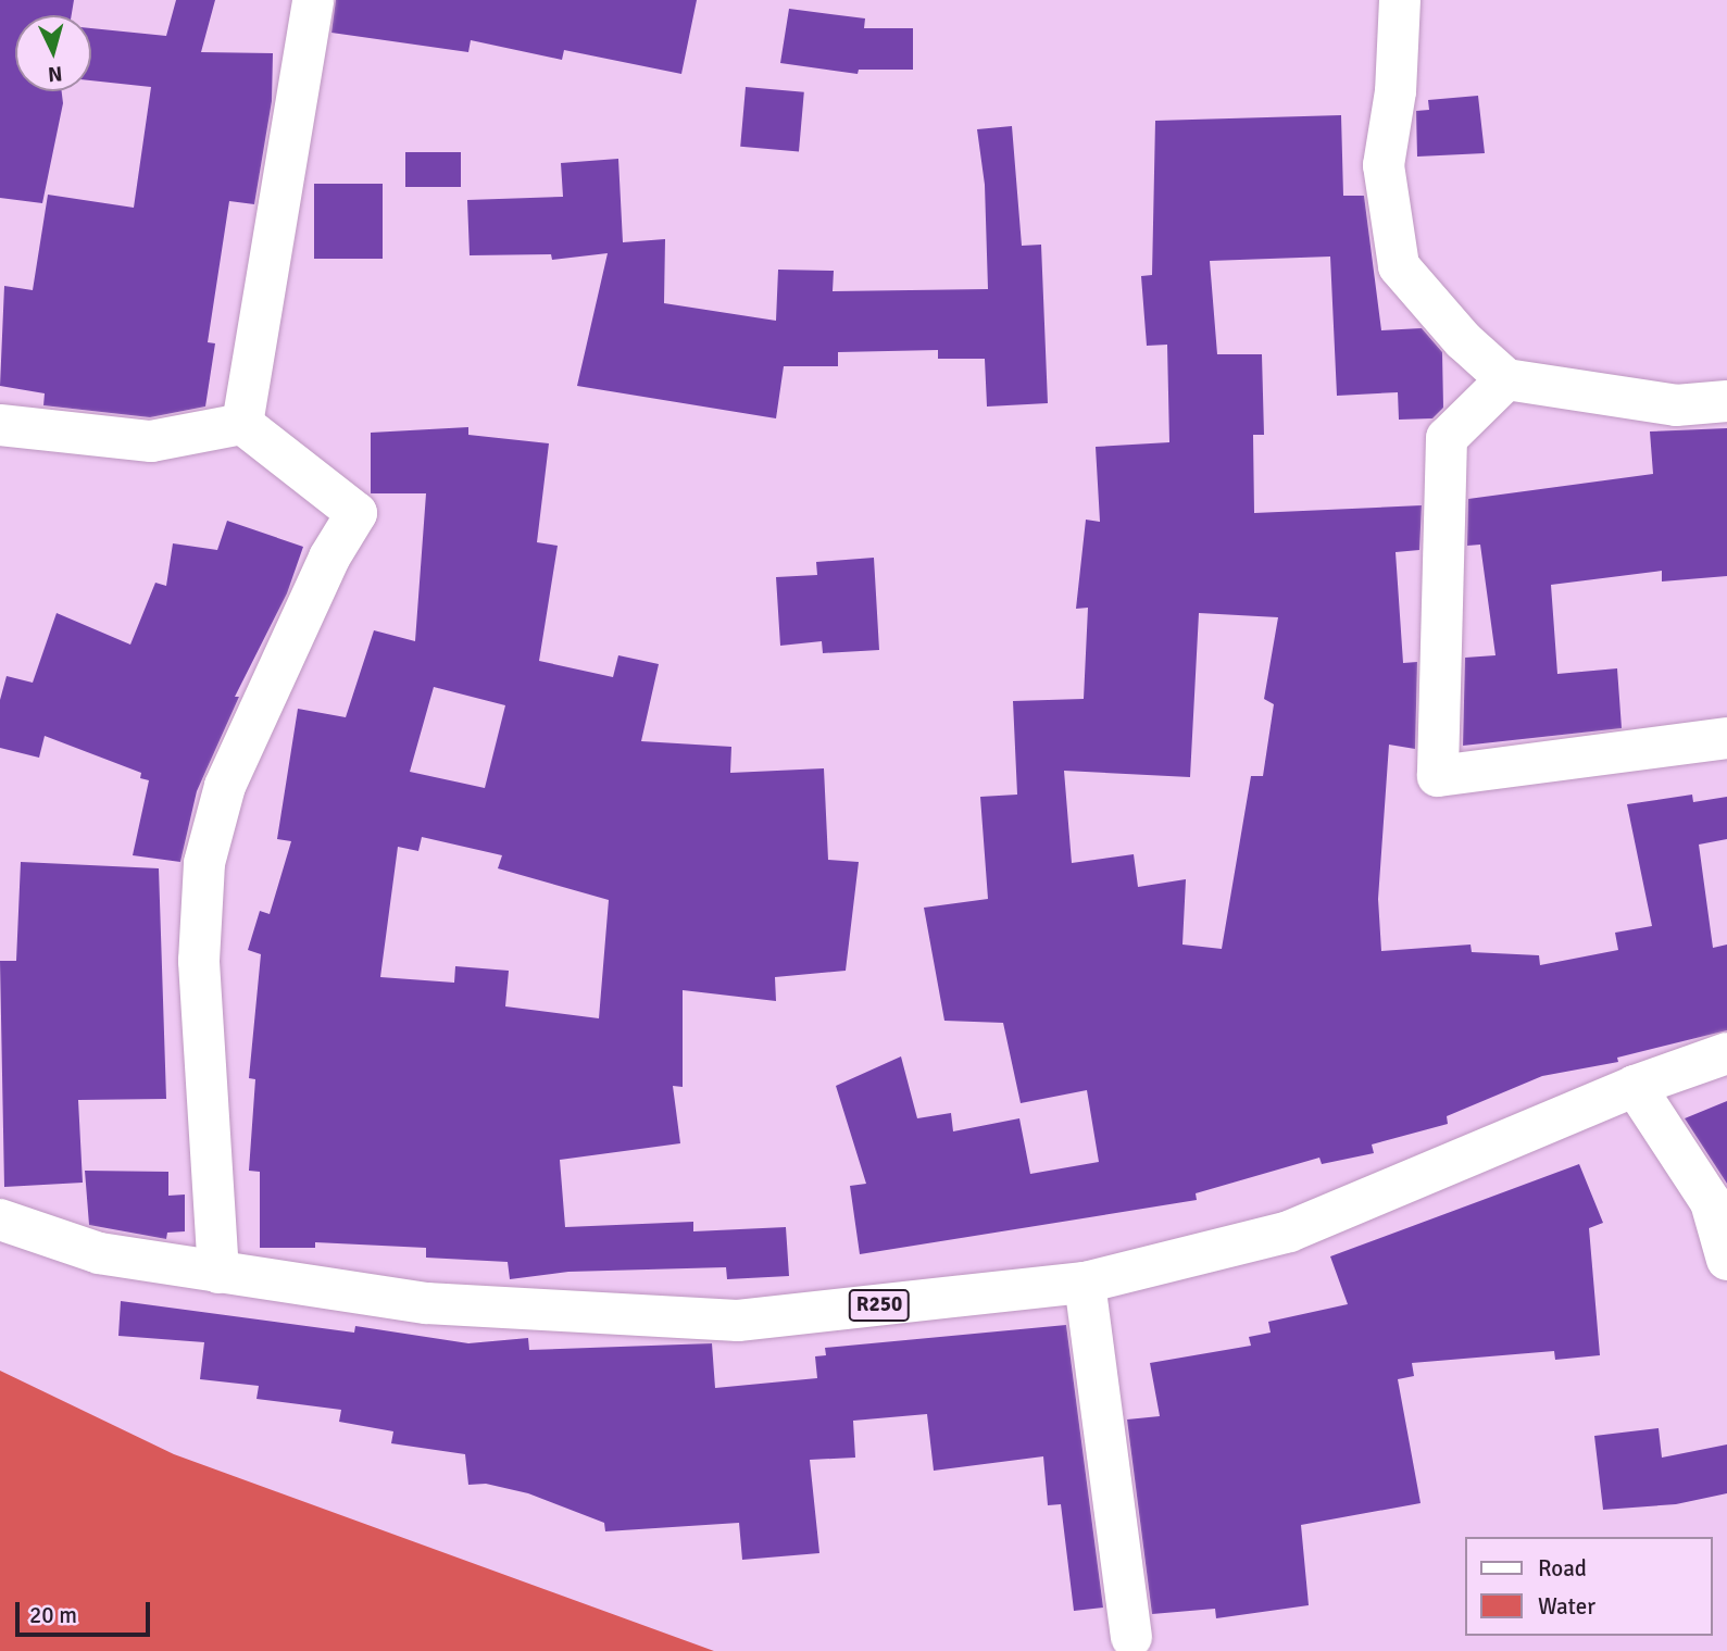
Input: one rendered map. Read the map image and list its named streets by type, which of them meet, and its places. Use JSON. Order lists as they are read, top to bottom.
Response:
{
  "streets": {
    "street": ["R250"]
  },
  "legend": ["Road", "Water"],
  "scale_bar": "20 m",
  "north": "bottom"
}
